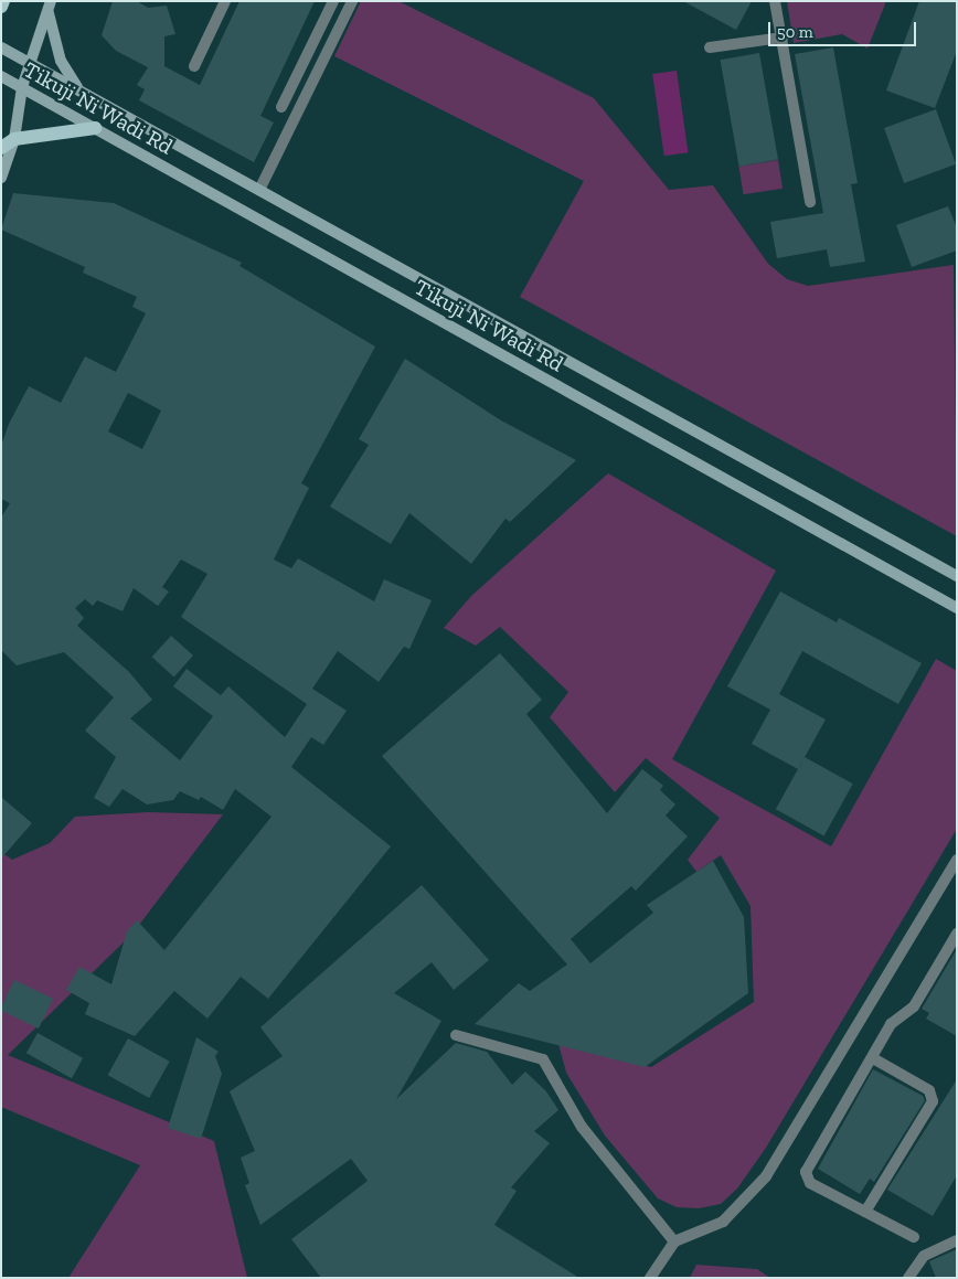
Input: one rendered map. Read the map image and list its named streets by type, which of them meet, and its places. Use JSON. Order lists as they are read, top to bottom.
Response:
{
  "streets": {
    "main road": ["Tikuji Ni Wadi Rd"]
  },
  "scale_bar": "50 m"
}
